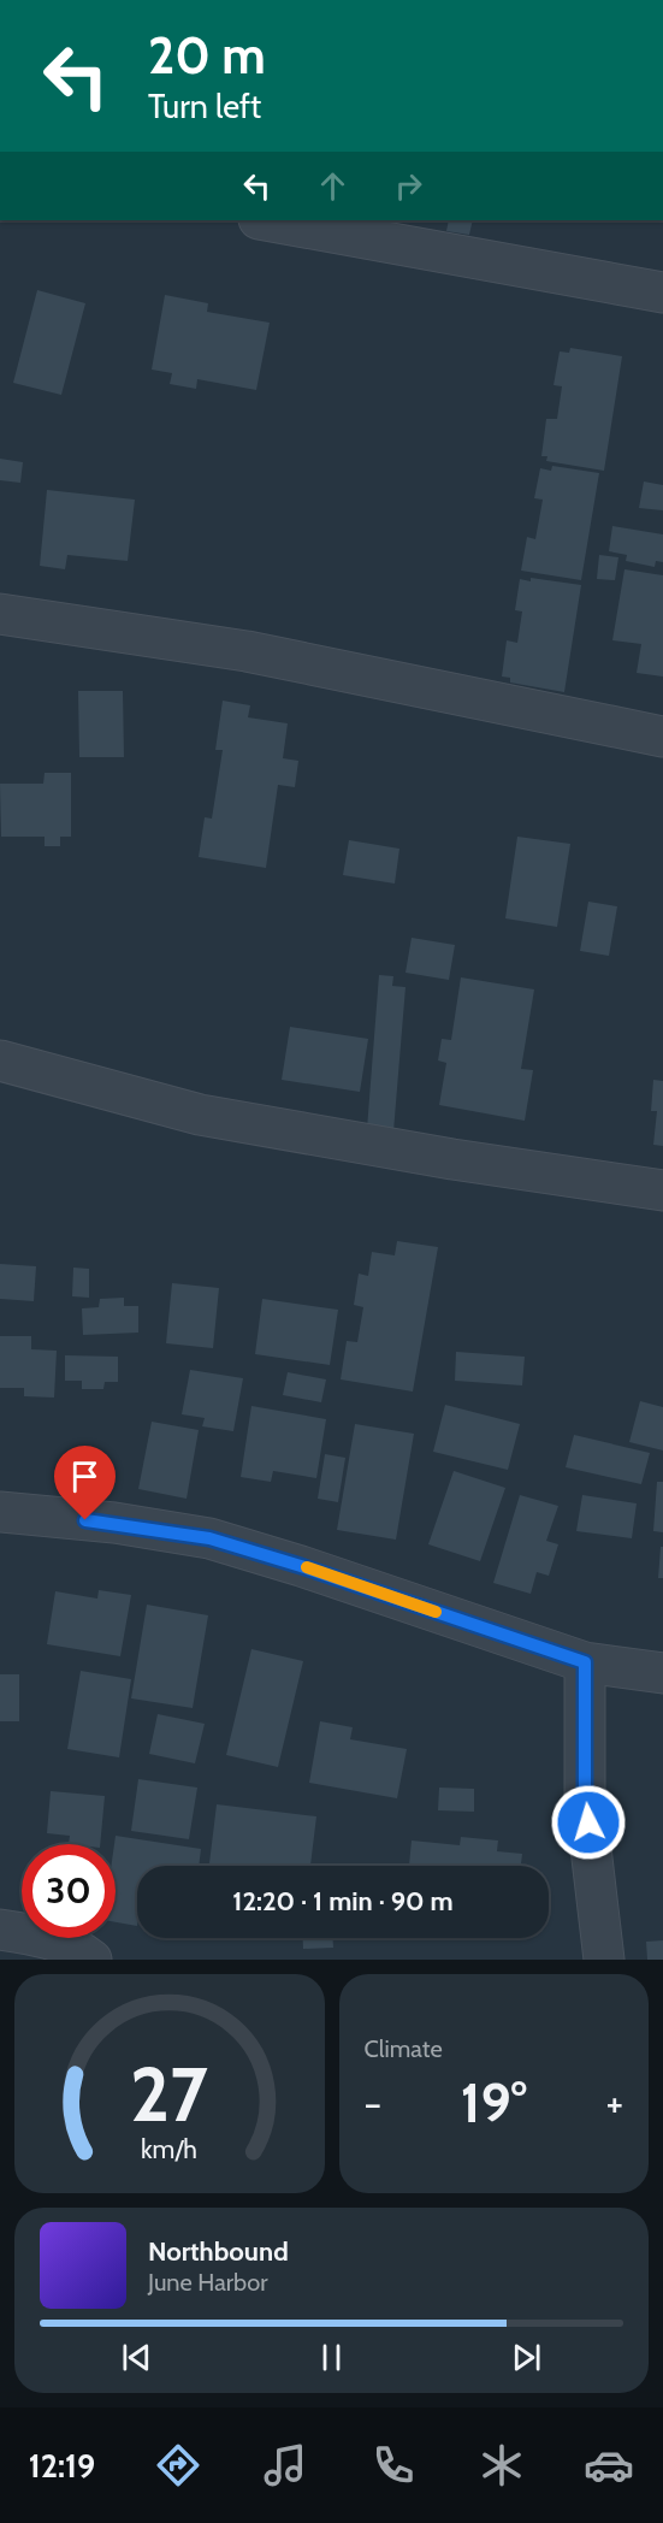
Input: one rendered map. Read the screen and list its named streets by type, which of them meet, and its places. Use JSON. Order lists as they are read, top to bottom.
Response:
{
  "page": {
    "turn": ["20 m", "Turn left"],
    "limit": "30",
    "trip": "12:20 · 1 min · 90 m",
    "tile": "Climate",
    "heat": ["−", "19°", "+"],
    "song": ["Northbound", "June Harbor"],
    "tabs": "12:19",
    "gauge": ["27", "km/h"]
  }
}
